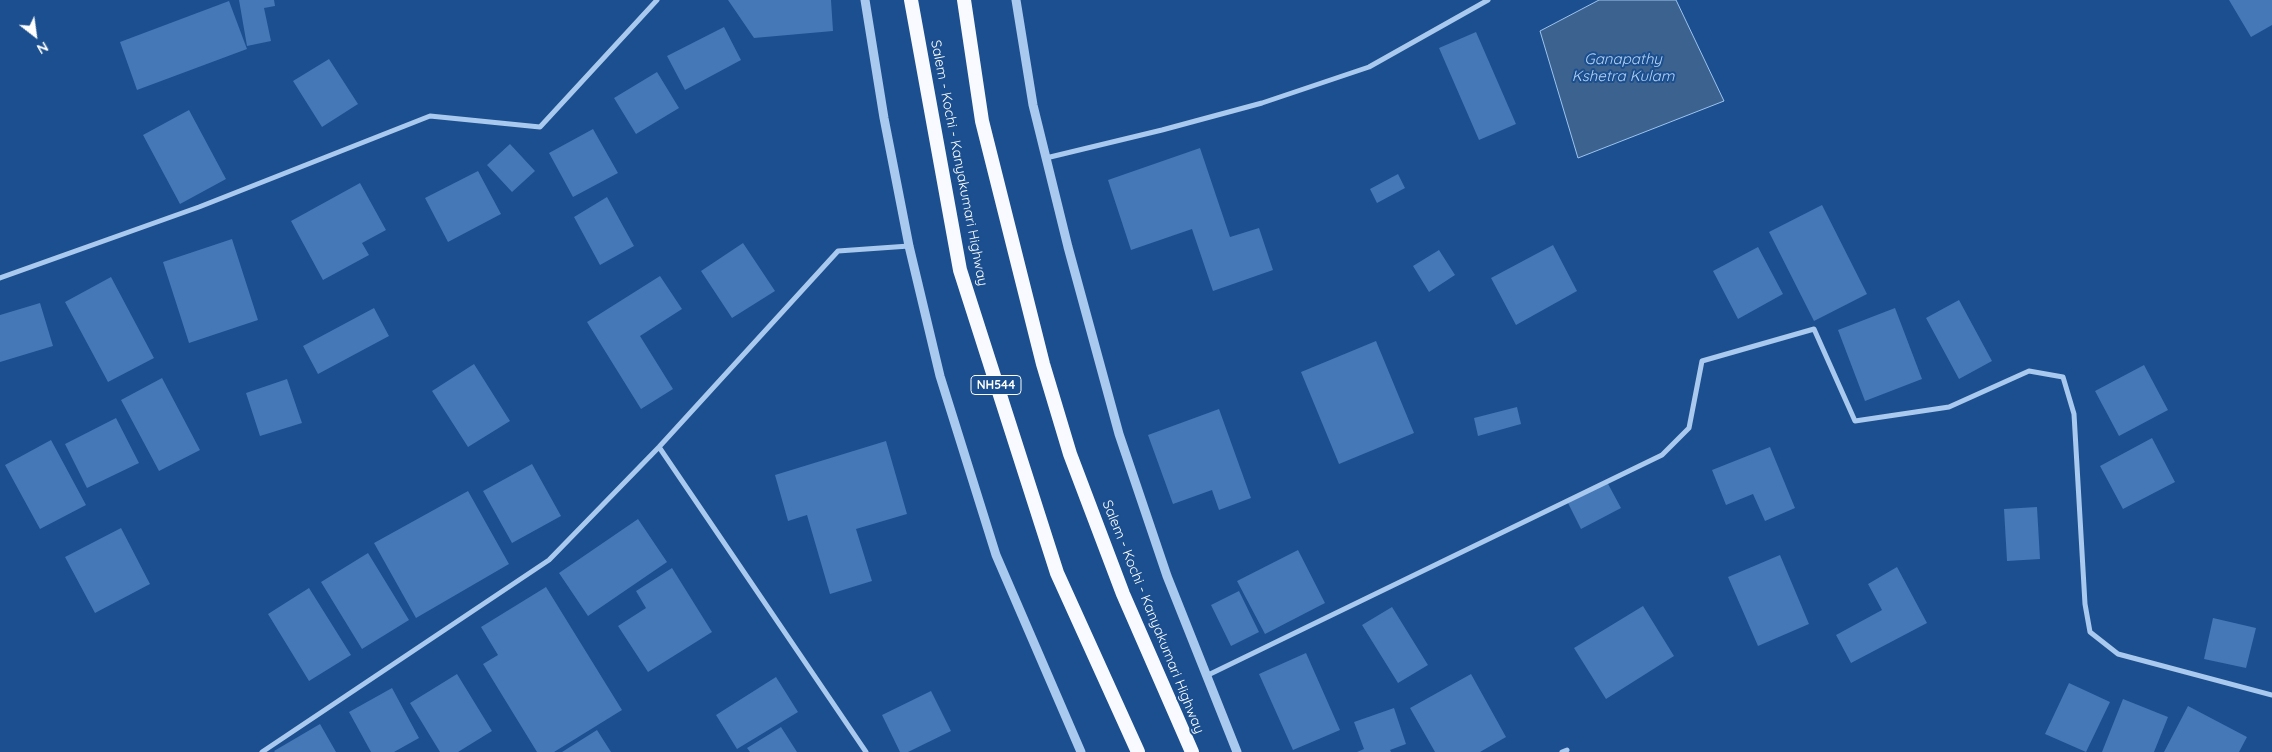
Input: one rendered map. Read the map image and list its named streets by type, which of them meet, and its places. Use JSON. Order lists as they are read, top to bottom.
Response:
{
  "streets": {
    "highway": ["Salem - Kochi - Kanyakumari Highway", "NH544"]
  },
  "water": ["Ganapathy Kshetra Kulam"],
  "north": "bottom right"
}
